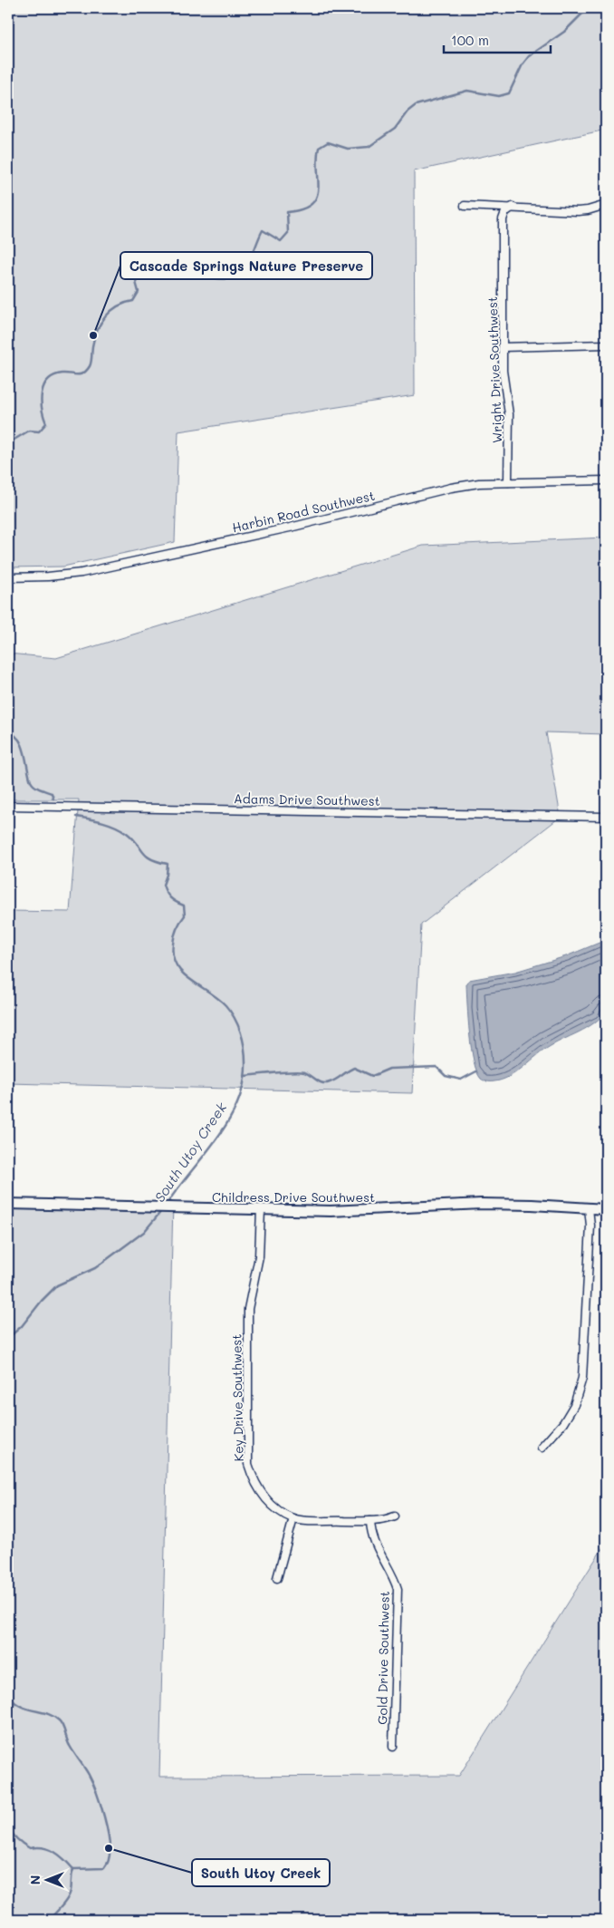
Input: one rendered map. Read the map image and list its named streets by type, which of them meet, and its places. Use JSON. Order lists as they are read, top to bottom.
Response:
{
  "streets": {
    "street": [
      "Wright Drive Southwest",
      "Harbin Road Southwest",
      "Adams Drive Southwest",
      "Childress Drive Southwest",
      "Key Drive Southwest",
      "Gold Drive Southwest"
    ]
  },
  "crossings": [
    ["Wright Drive Southwest", "Harbin Road Southwest"],
    ["Childress Drive Southwest", "Key Drive Southwest"]
  ],
  "water": ["South Utoy Creek"],
  "places": ["Cascade Springs Nature Preserve", "South Utoy Creek"],
  "scale_bar": "100 m",
  "north": "left"
}
